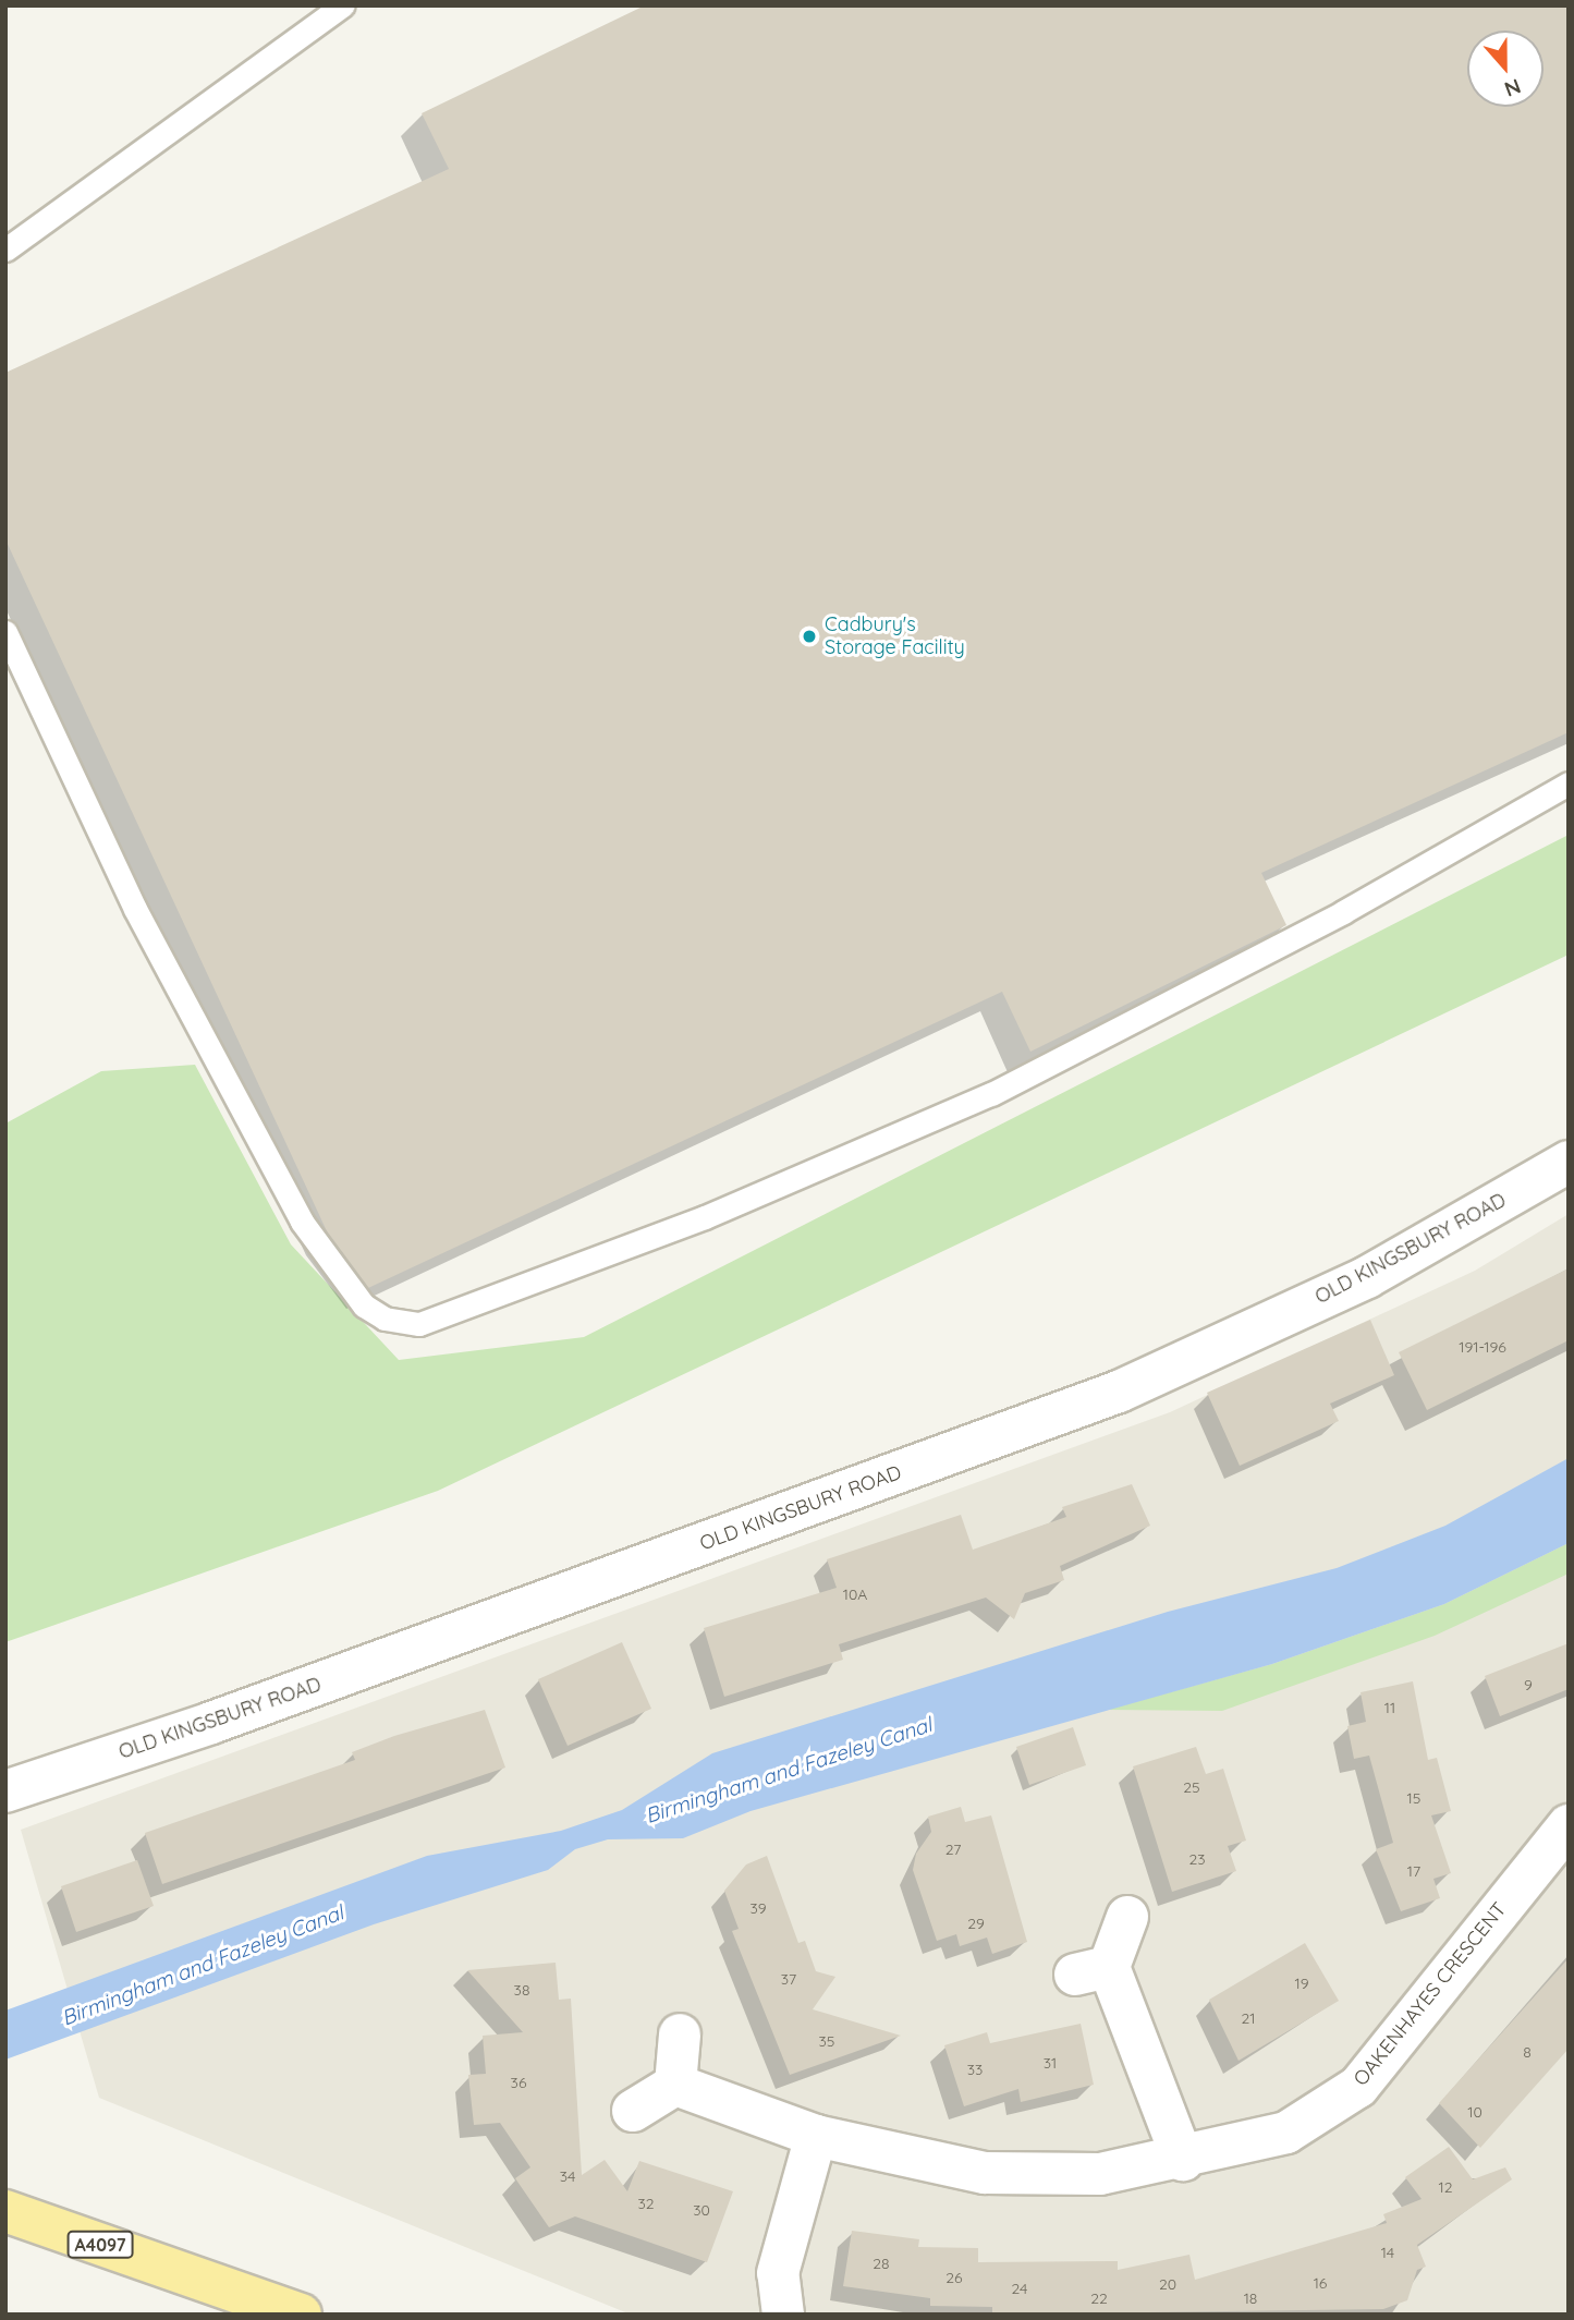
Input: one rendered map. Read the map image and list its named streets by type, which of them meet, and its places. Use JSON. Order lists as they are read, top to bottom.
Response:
{
  "streets": {
    "main road": ["A4097"],
    "street": ["OLD KINGSBURY ROAD", "OAKENHAYES CRESCENT"]
  },
  "water": ["Birmingham and Fazeley Canal"],
  "places": ["Cadbury's Storage Facility"],
  "house_numbers": [
    "191-196",
    "10A",
    "9",
    "11",
    "25",
    "15",
    "27",
    "23",
    "17",
    "39",
    "29",
    "37",
    "19",
    "38",
    "21",
    "35",
    "8",
    "31",
    "33",
    "36",
    "10",
    "34",
    "12",
    "32",
    "30",
    "14",
    "28",
    "26",
    "16",
    "20",
    "24",
    "22",
    "18"
  ],
  "north": "bottom"
}
